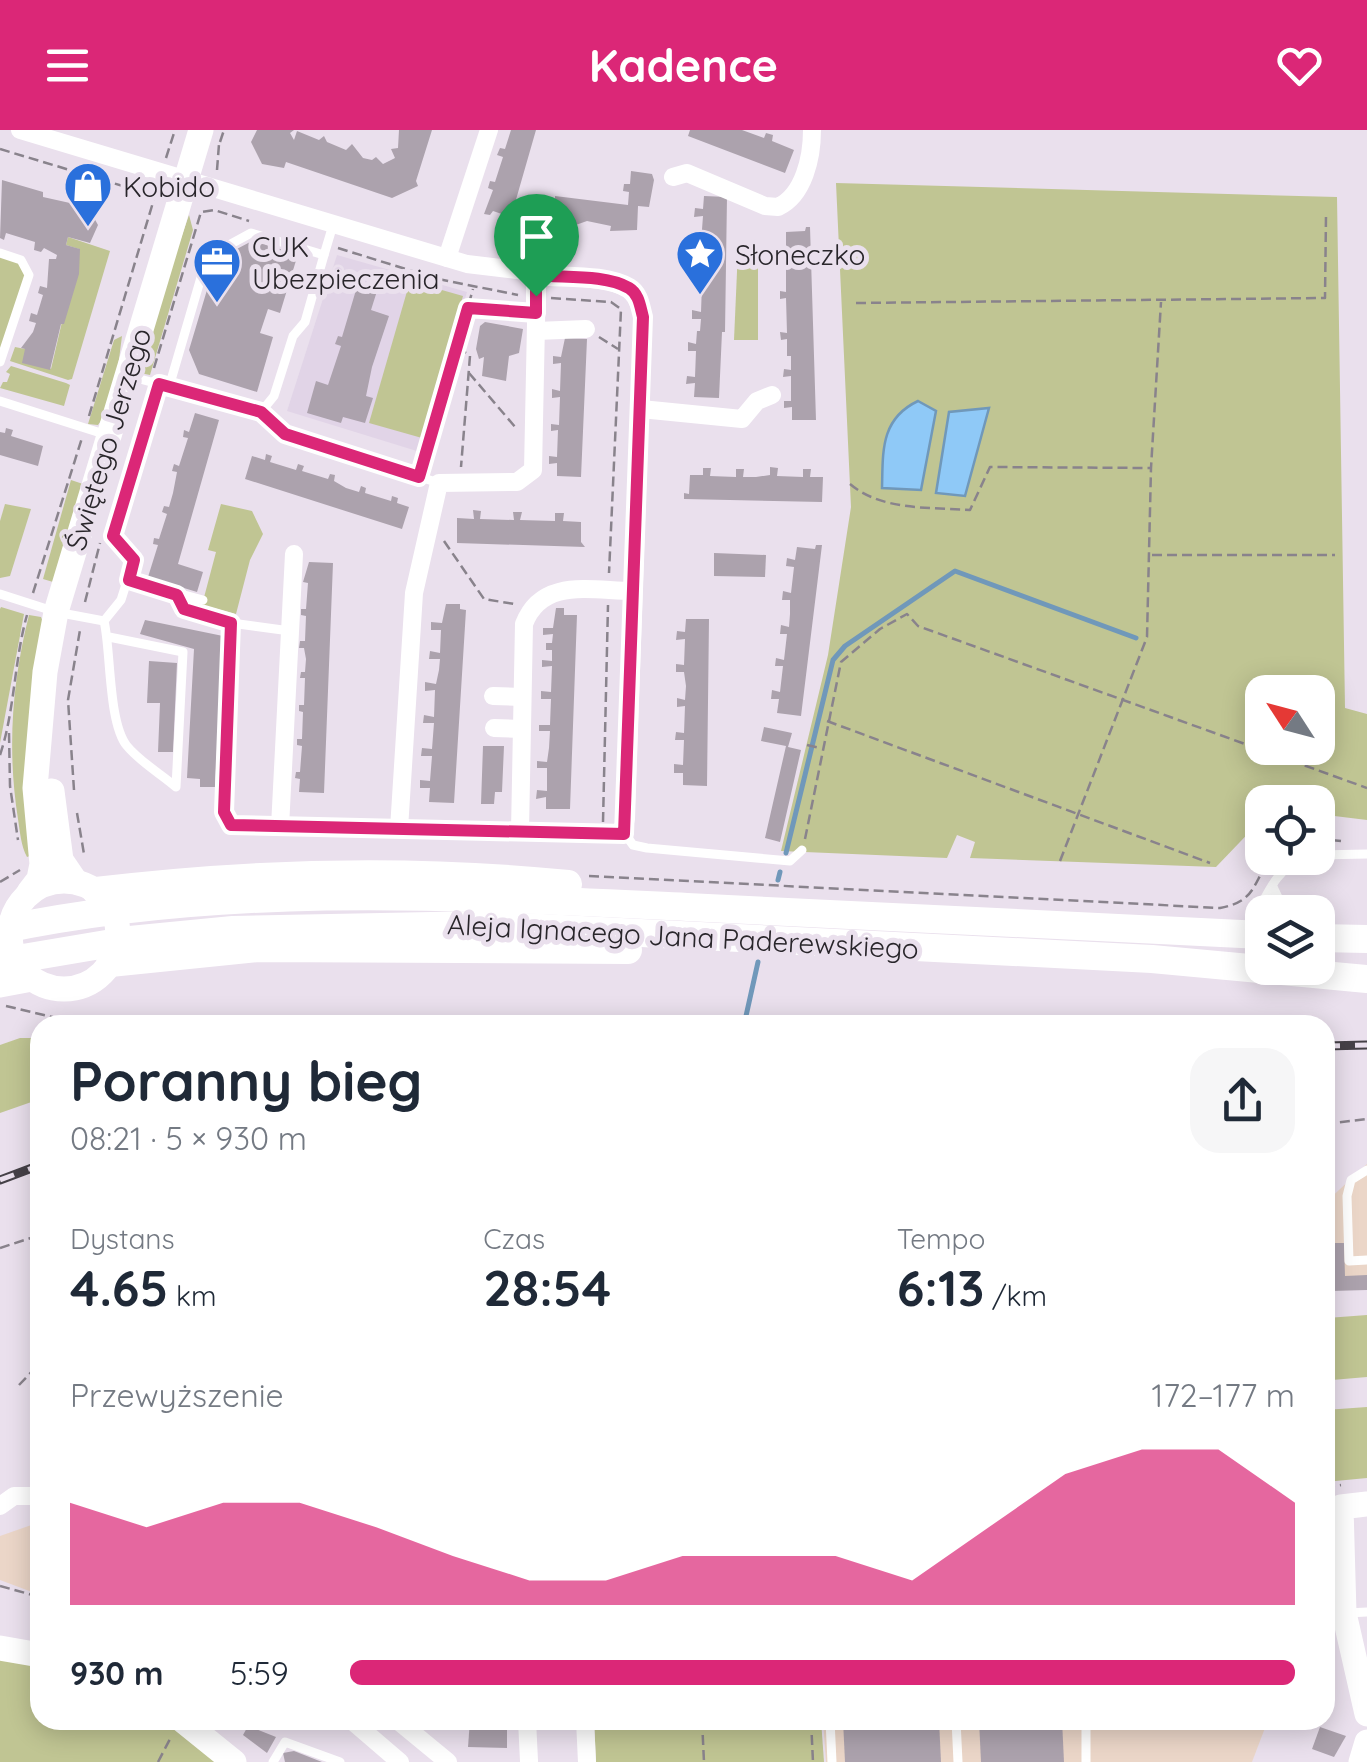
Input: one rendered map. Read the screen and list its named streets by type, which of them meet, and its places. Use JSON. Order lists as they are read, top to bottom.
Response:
{
  "streets": {
    "main road": ["Aleja Ignacego Jana Paderewskiego"],
    "street": ["Świętego Jerzego"]
  },
  "crossings": [
    ["Świętego Jerzego", "Aleja Ignacego Jana Paderewskiego"]
  ],
  "places": {
    "shop": ["Kobido"],
    "place": ["Słoneczko"],
    "office": ["CUK Ubezpieczenia"]
  },
  "north": "top left",
  "page": {
    "header": "Kadence",
    "heading": ["Poranny bieg", "08:21 · 5 × 930 m"],
    "stats": [
      ["Dystans", "4.65 km"],
      ["Czas", "28:54"],
      ["Tempo", "6:13 /km"]
    ],
    "chart": ["Przewyższenie", "172–177 m"],
    "list": [
      {
        "name": "930 m",
        "note": "5:59"
      }
    ]
  }
}
